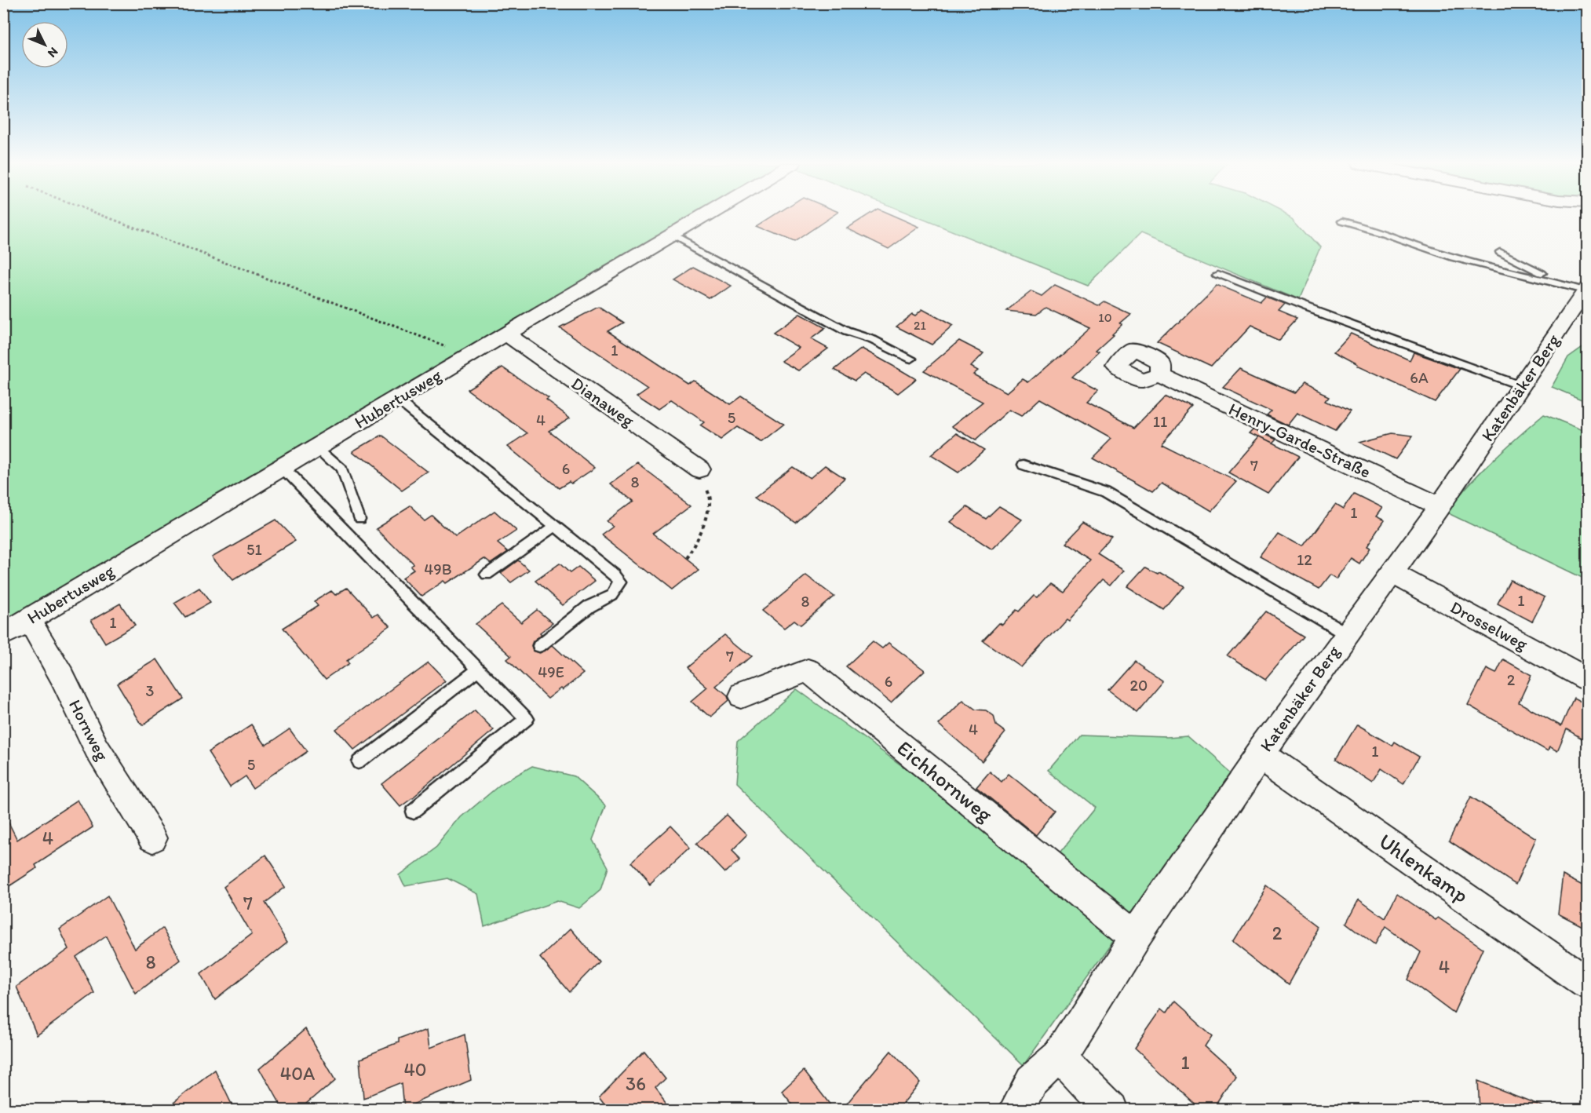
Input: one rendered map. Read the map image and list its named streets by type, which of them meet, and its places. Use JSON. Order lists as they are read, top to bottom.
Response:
{
  "streets": {
    "street": [
      "Katenbäker Berg",
      "Hubertusweg",
      "Dianaweg",
      "Henry-Garde-Straße",
      "Drosselweg",
      "Hornweg",
      "Eichhornweg",
      "Uhlenkamp"
    ]
  },
  "crossings": [
    ["Katenbäker Berg", "Henry-Garde-Straße"],
    ["Katenbäker Berg", "Drosselweg"],
    ["Katenbäker Berg", "Eichhornweg"],
    ["Katenbäker Berg", "Uhlenkamp"],
    ["Hubertusweg", "Dianaweg"],
    ["Hubertusweg", "Hornweg"]
  ],
  "house_numbers": [
    "10",
    "21",
    "1",
    "6A",
    "5",
    "4",
    "11",
    "7",
    "6",
    "8",
    "1",
    "51",
    "12",
    "49B",
    "1",
    "8",
    "1",
    "7",
    "49E",
    "2",
    "6",
    "20",
    "3",
    "4",
    "1",
    "5",
    "4",
    "7",
    "2",
    "8",
    "4",
    "1",
    "40",
    "40A",
    "36"
  ],
  "north": "bottom right"
}
